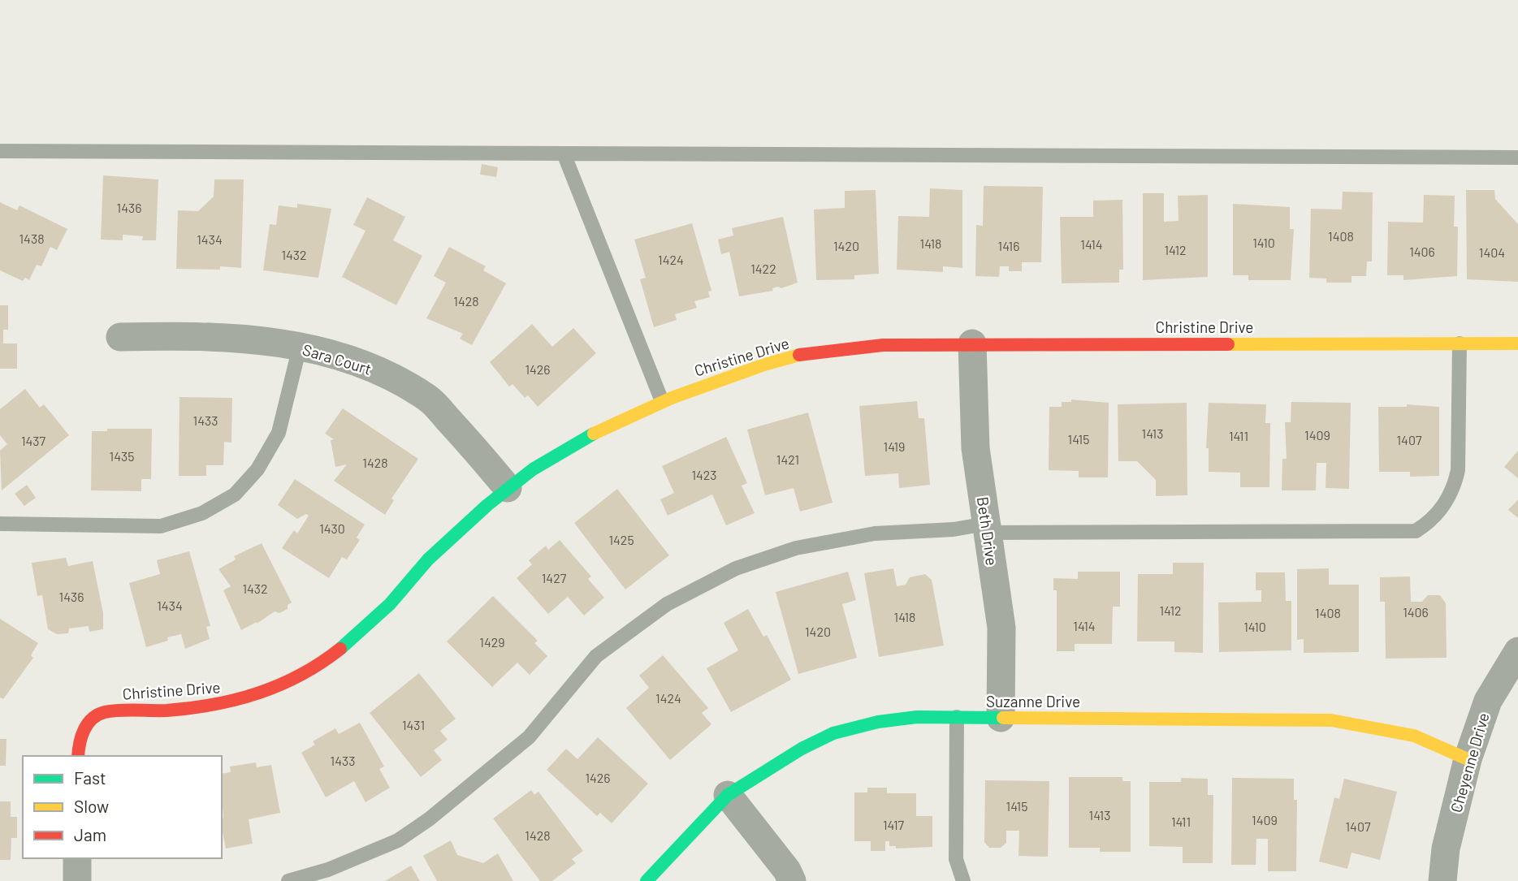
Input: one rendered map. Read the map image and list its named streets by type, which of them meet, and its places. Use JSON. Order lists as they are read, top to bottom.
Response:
{
  "streets": {
    "street": [
      "Christine Drive",
      "Sara Court",
      "Beth Drive",
      "Suzanne Drive",
      "Cheyenne Drive"
    ]
  },
  "crossings": [
    ["Christine Drive", "Sara Court"],
    ["Christine Drive", "Beth Drive"],
    ["Beth Drive", "Suzanne Drive"],
    ["Suzanne Drive", "Cheyenne Drive"]
  ],
  "house_numbers": [
    "1436",
    "1408",
    "1438",
    "1434",
    "1410",
    "1418",
    "1414",
    "1420",
    "1416",
    "1412",
    "1406",
    "1404",
    "1432",
    "1424",
    "1422",
    "1428",
    "1426",
    "1433",
    "1413",
    "1409",
    "1411",
    "1415",
    "1407",
    "1437",
    "1419",
    "1435",
    "1421",
    "1428",
    "1423",
    "1430",
    "1425",
    "1427",
    "1432",
    "1436",
    "1434",
    "1412",
    "1406",
    "1408",
    "1418",
    "1414",
    "1410",
    "1420",
    "1429",
    "1424",
    "1431",
    "1433",
    "1426",
    "1415",
    "1413",
    "1409",
    "1411",
    "1417",
    "1407",
    "1428"
  ],
  "legend": ["Fast", "Slow", "Jam"]
}
